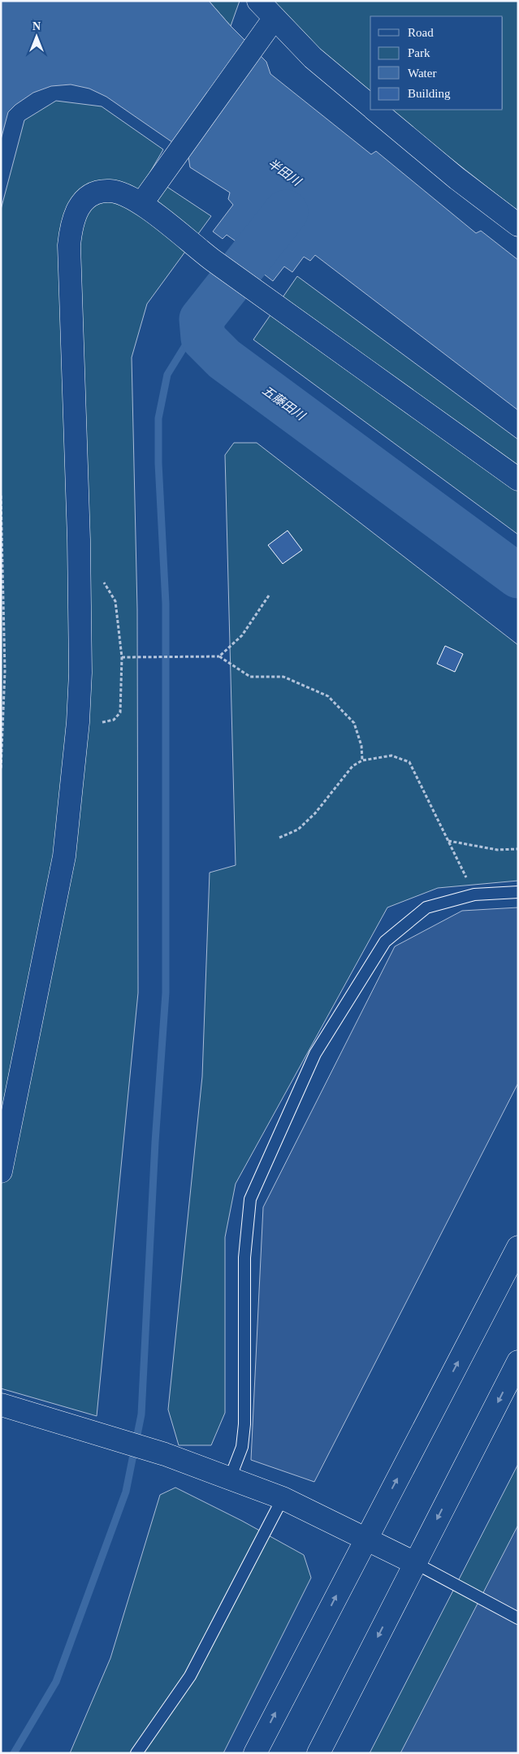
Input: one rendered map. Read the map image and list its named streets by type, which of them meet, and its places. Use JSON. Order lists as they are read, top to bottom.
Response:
{
  "water": ["半田川", "五藤田川"],
  "legend": [
    "Road",
    "Park",
    "Water",
    "Building"
  ],
  "north": "top"
}
